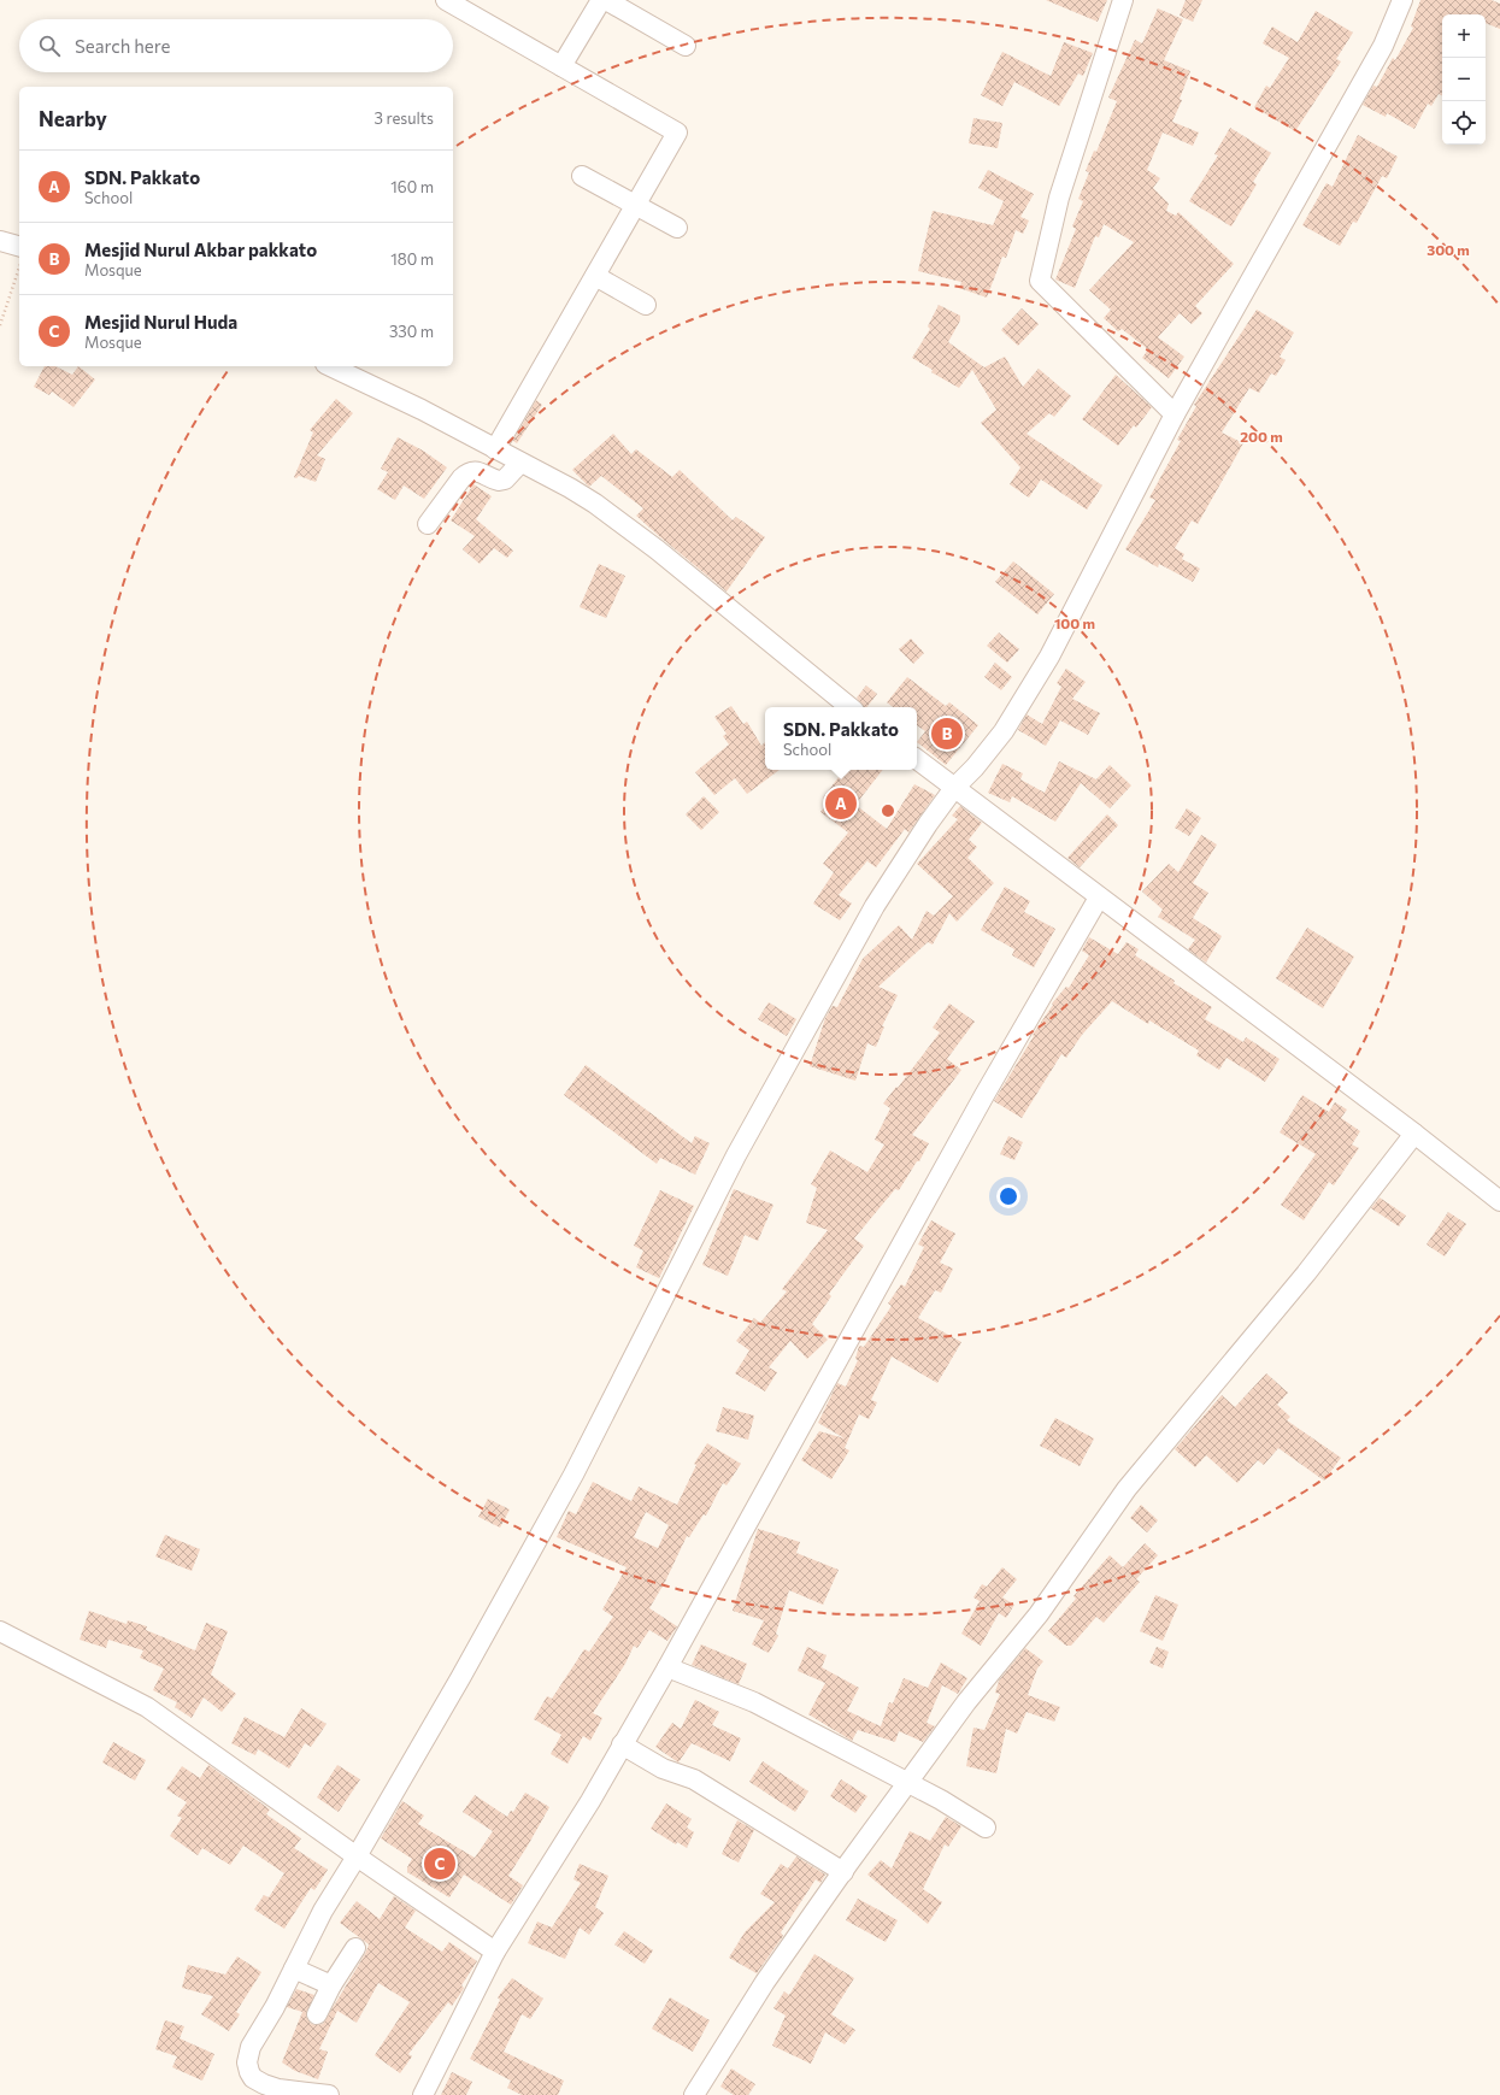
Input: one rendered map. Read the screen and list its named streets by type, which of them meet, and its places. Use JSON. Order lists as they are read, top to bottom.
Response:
{
  "page": {
    "map_buttons": ["+", "−"],
    "search": "Search here",
    "heading": ["Nearby", "3 results"],
    "list": [
      {
        "mark": "A",
        "name": "SDN. Pakkato",
        "note": "School",
        "value": "160 m"
      },
      {
        "mark": "B",
        "name": "Mesjid Nurul Akbar pakkato",
        "note": "Mosque",
        "value": "180 m"
      },
      {
        "mark": "C",
        "name": "Mesjid Nurul Huda",
        "note": "Mosque",
        "value": "330 m"
      }
    ],
    "popup": ["SDN. Pakkato", "School"],
    "pins": ["B", "A", "C"]
  },
  "rings": ["300 m", "200 m", "100 m"]
}
